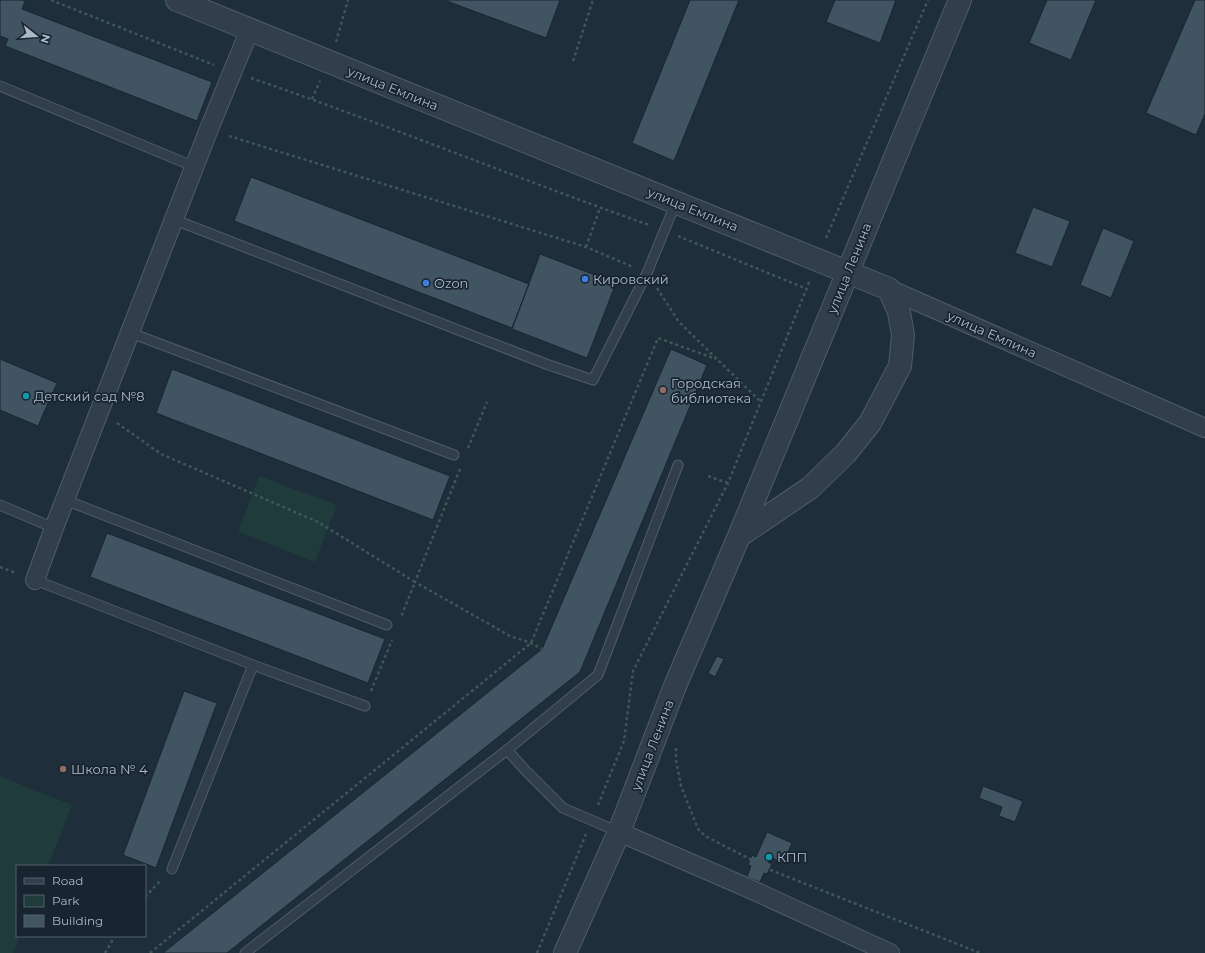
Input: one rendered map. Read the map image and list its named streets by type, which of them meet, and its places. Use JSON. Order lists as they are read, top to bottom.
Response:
{
  "streets": {
    "street": ["улица Емлина", "улица Ленина"]
  },
  "crossings": [
    ["улица Емлина", "улица Ленина"]
  ],
  "places": [
    "Кировский",
    "Ozon",
    "Городская библиотека",
    "Детский сад №8",
    "Школа № 4",
    "КПП"
  ],
  "legend": ["Road", "Park", "Building"],
  "north": "right"
}
